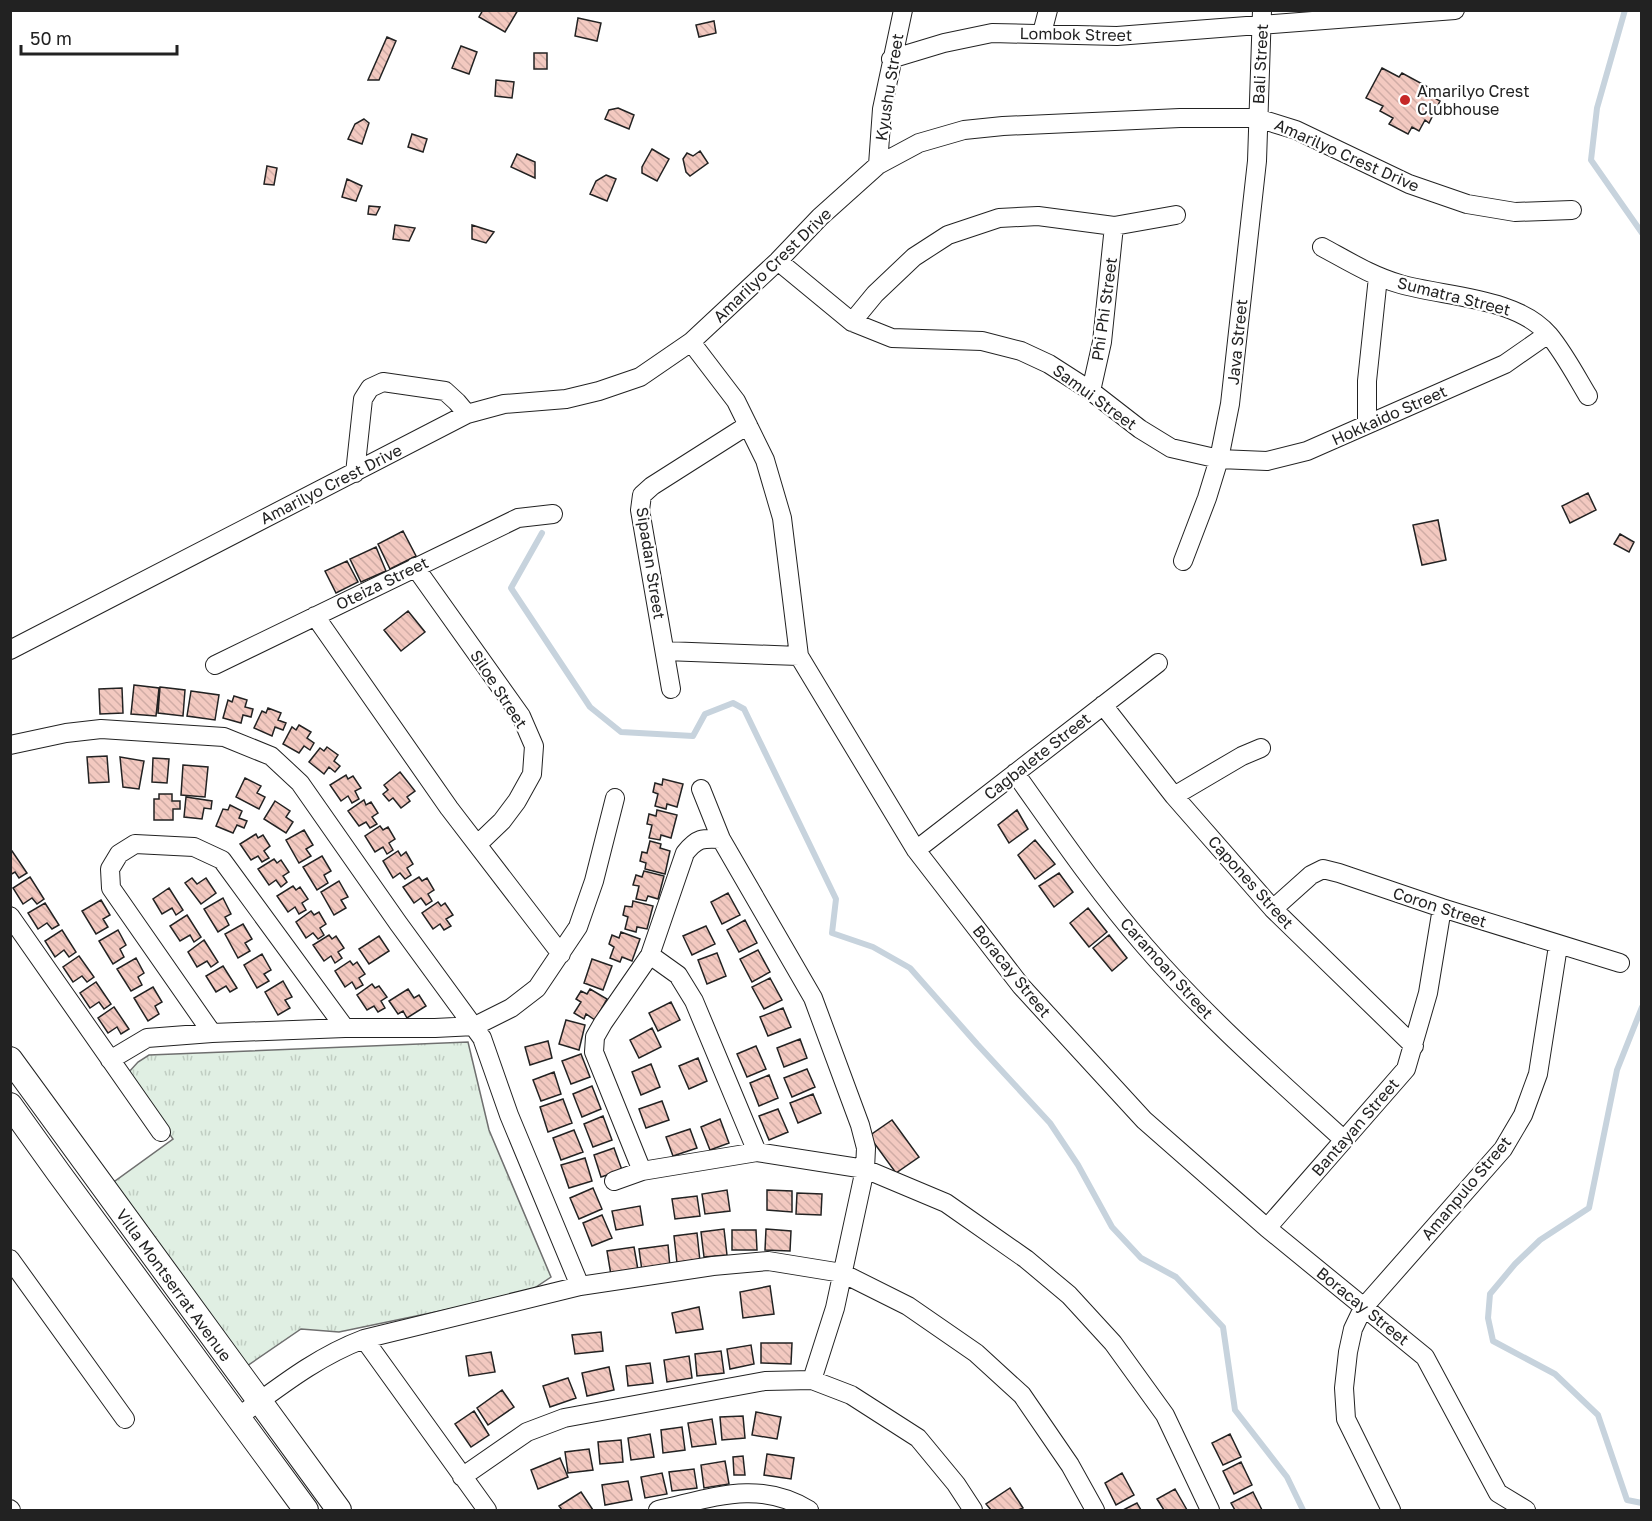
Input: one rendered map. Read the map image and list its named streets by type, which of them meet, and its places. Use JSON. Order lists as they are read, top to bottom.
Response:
{
  "streets": {
    "street": [
      "Lombok Street",
      "Bali Street",
      "Kyushu Street",
      "Amarilyo Crest Drive",
      "Sumatra Street",
      "Phi Phi Street",
      "Java Street",
      "Samui Street",
      "Hokkaido Street",
      "Sipadan Street",
      "Oteiza Street",
      "Siloe Street",
      "Cagbalete Street",
      "Capones Street",
      "Coron Street",
      "Caramoan Street",
      "Boracay Street",
      "Bantayan Street",
      "Amanpulo Street",
      "Villa Montserrat Avenue"
    ]
  },
  "crossings": [
    ["Lombok Street", "Bali Street"],
    ["Lombok Street", "Kyushu Street"],
    ["Bali Street", "Amarilyo Crest Drive"],
    ["Bali Street", "Java Street"],
    ["Kyushu Street", "Amarilyo Crest Drive"],
    ["Amarilyo Crest Drive", "Java Street"],
    ["Amarilyo Crest Drive", "Samui Street"],
    ["Amarilyo Crest Drive", "Boracay Street"],
    ["Sumatra Street", "Hokkaido Street"],
    ["Phi Phi Street", "Samui Street"],
    ["Java Street", "Samui Street"],
    ["Java Street", "Hokkaido Street"],
    ["Samui Street", "Hokkaido Street"],
    ["Sipadan Street", "Boracay Street"],
    ["Oteiza Street", "Siloe Street"],
    ["Cagbalete Street", "Capones Street"],
    ["Cagbalete Street", "Caramoan Street"],
    ["Cagbalete Street", "Boracay Street"],
    ["Capones Street", "Coron Street"],
    ["Capones Street", "Bantayan Street"],
    ["Coron Street", "Bantayan Street"],
    ["Coron Street", "Amanpulo Street"],
    ["Caramoan Street", "Bantayan Street"],
    ["Boracay Street", "Bantayan Street"],
    ["Boracay Street", "Amanpulo Street"]
  ],
  "places": ["Amarilyo Crest Clubhouse"],
  "scale_bar": "50 m"
}
